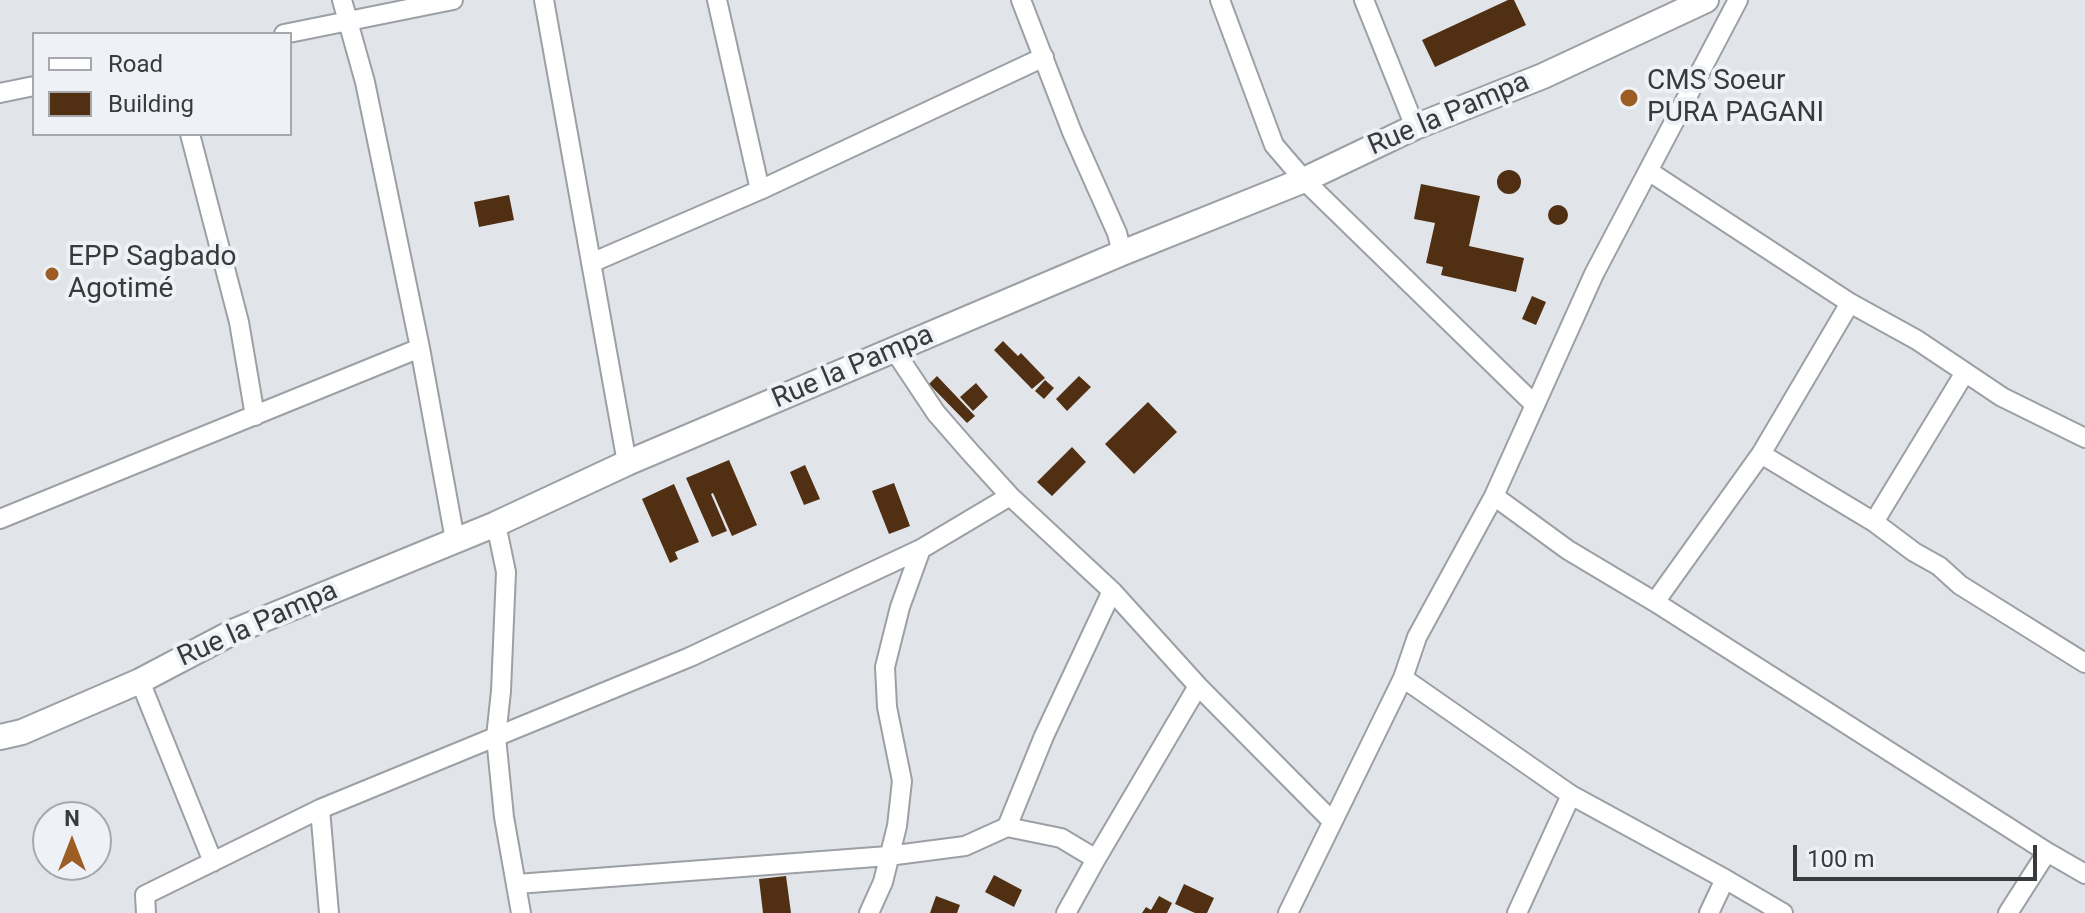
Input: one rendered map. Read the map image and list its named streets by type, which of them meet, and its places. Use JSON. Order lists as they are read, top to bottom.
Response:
{
  "streets": {
    "street": ["Rue la Pampa"]
  },
  "places": ["CMS Soeur PURA PAGANI", "EPP Sagbado Agotimé"],
  "legend": ["Road", "Building"],
  "scale_bar": "100 m",
  "north": "top"
}
